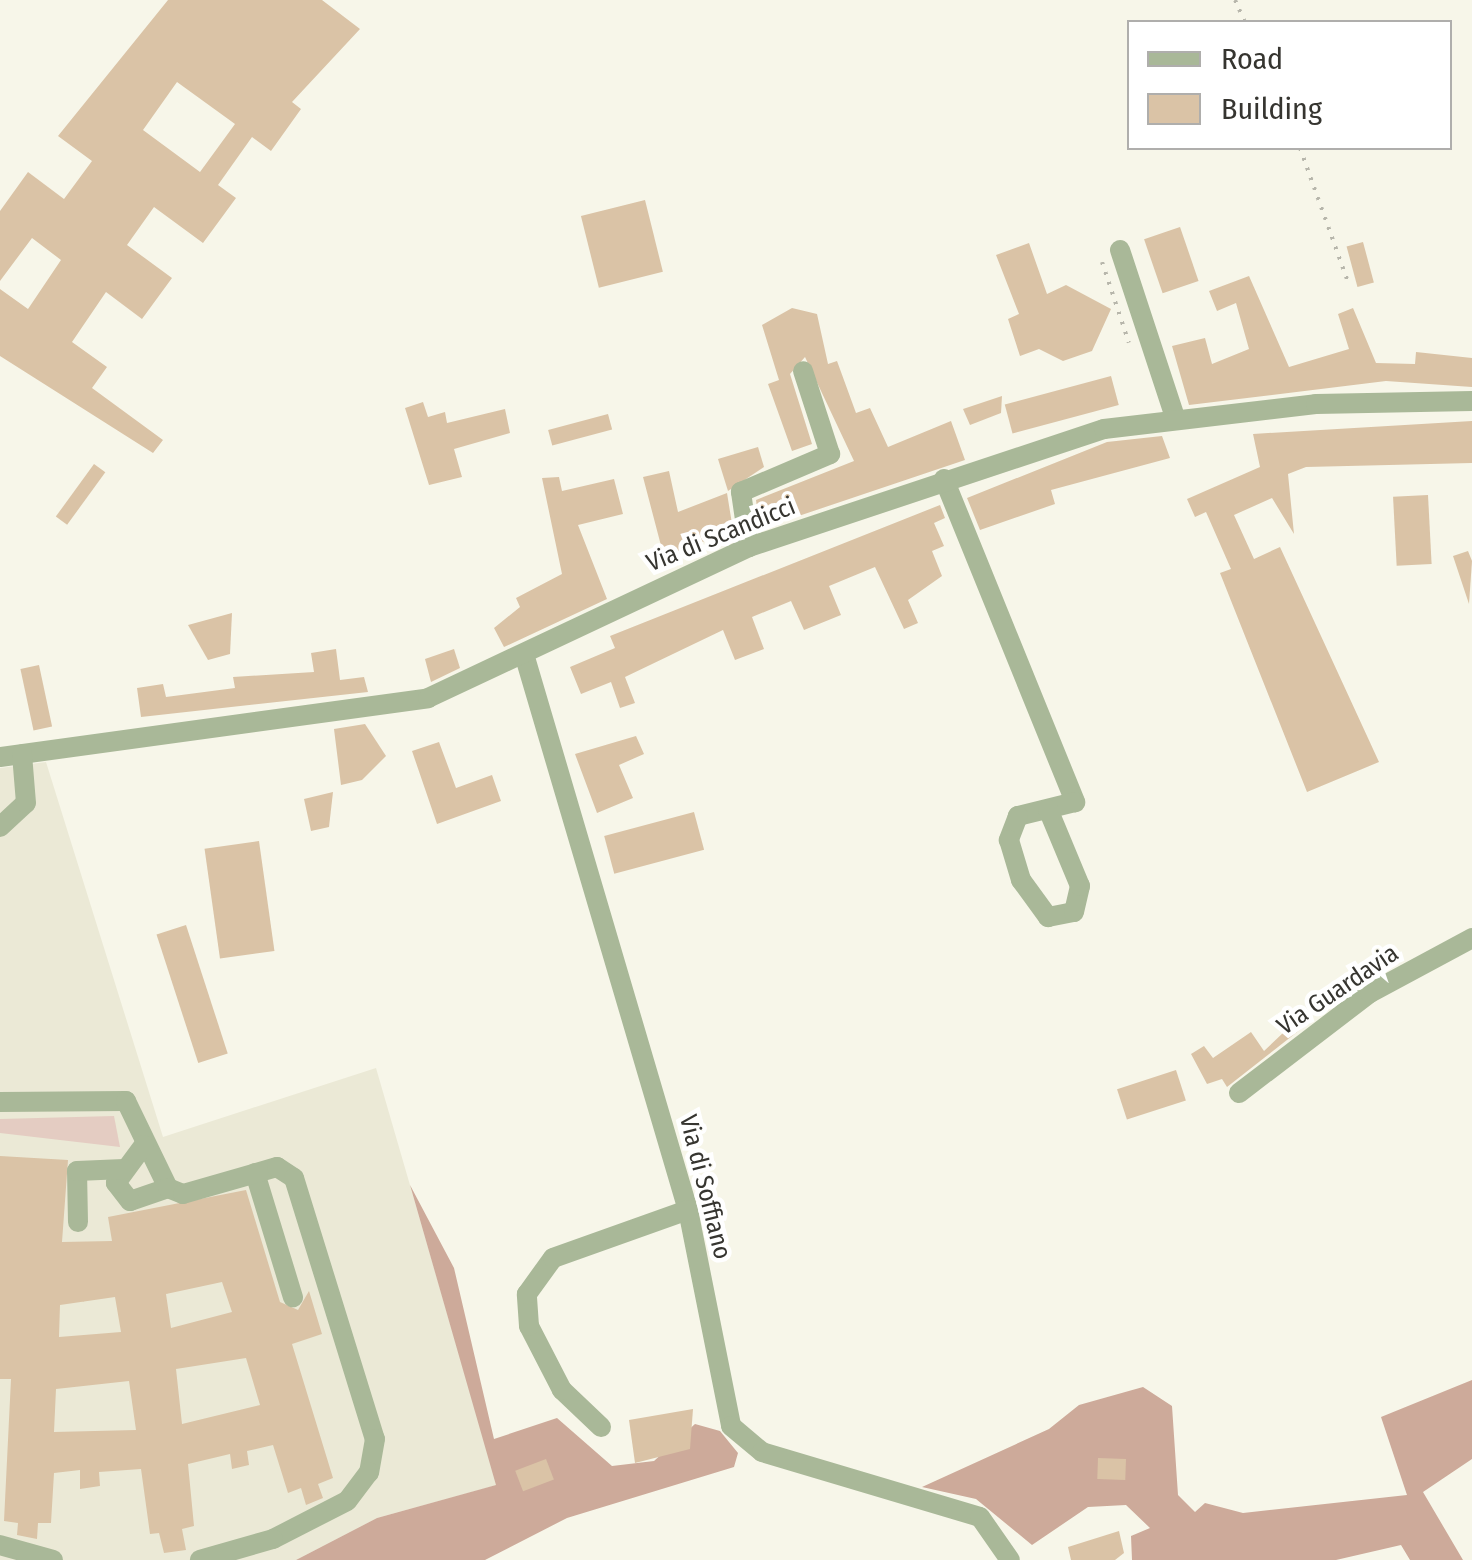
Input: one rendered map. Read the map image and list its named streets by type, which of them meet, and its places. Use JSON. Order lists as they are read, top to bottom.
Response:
{
  "streets": {
    "street": ["Via di Scandicci", "Via Guardavia", "Via di Soffiano"]
  },
  "crossings": [
    ["Via di Scandicci", "Via di Soffiano"]
  ],
  "legend": ["Road", "Building"]
}
